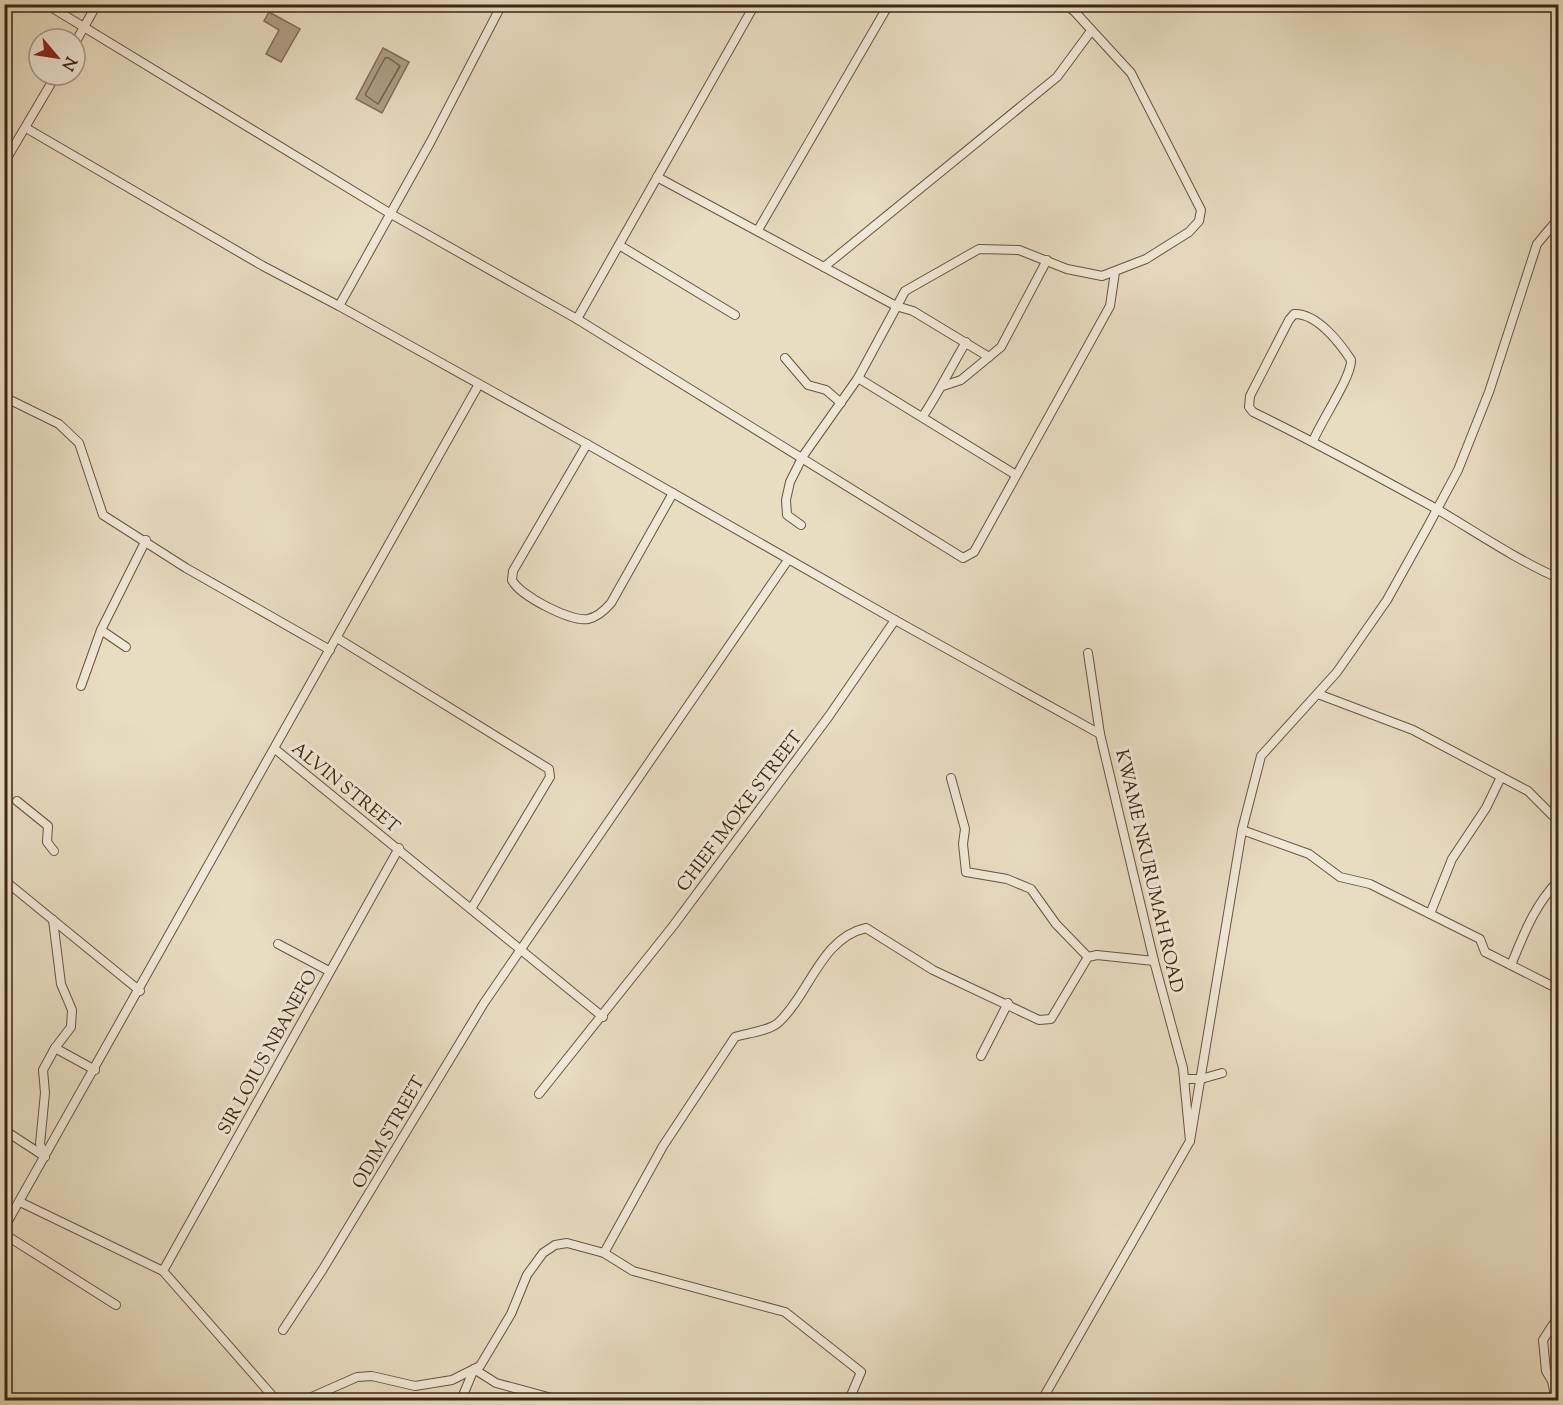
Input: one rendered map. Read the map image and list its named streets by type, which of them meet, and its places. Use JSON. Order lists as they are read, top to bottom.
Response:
{
  "streets": {
    "street": [
      "ALVIN STREET",
      "CHIEF IMOKE STREET",
      "KWAME NKURUMAH ROAD",
      "SIR LOIUS NBANEFO",
      "ODIM STREET"
    ]
  },
  "crossings": [
    ["ALVIN STREET", "CHIEF IMOKE STREET"],
    ["ALVIN STREET", "SIR LOIUS NBANEFO"],
    ["ALVIN STREET", "ODIM STREET"],
    ["CHIEF IMOKE STREET", "KWAME NKURUMAH ROAD"],
    ["KWAME NKURUMAH ROAD", "ODIM STREET"]
  ],
  "north": "bottom right"
}
